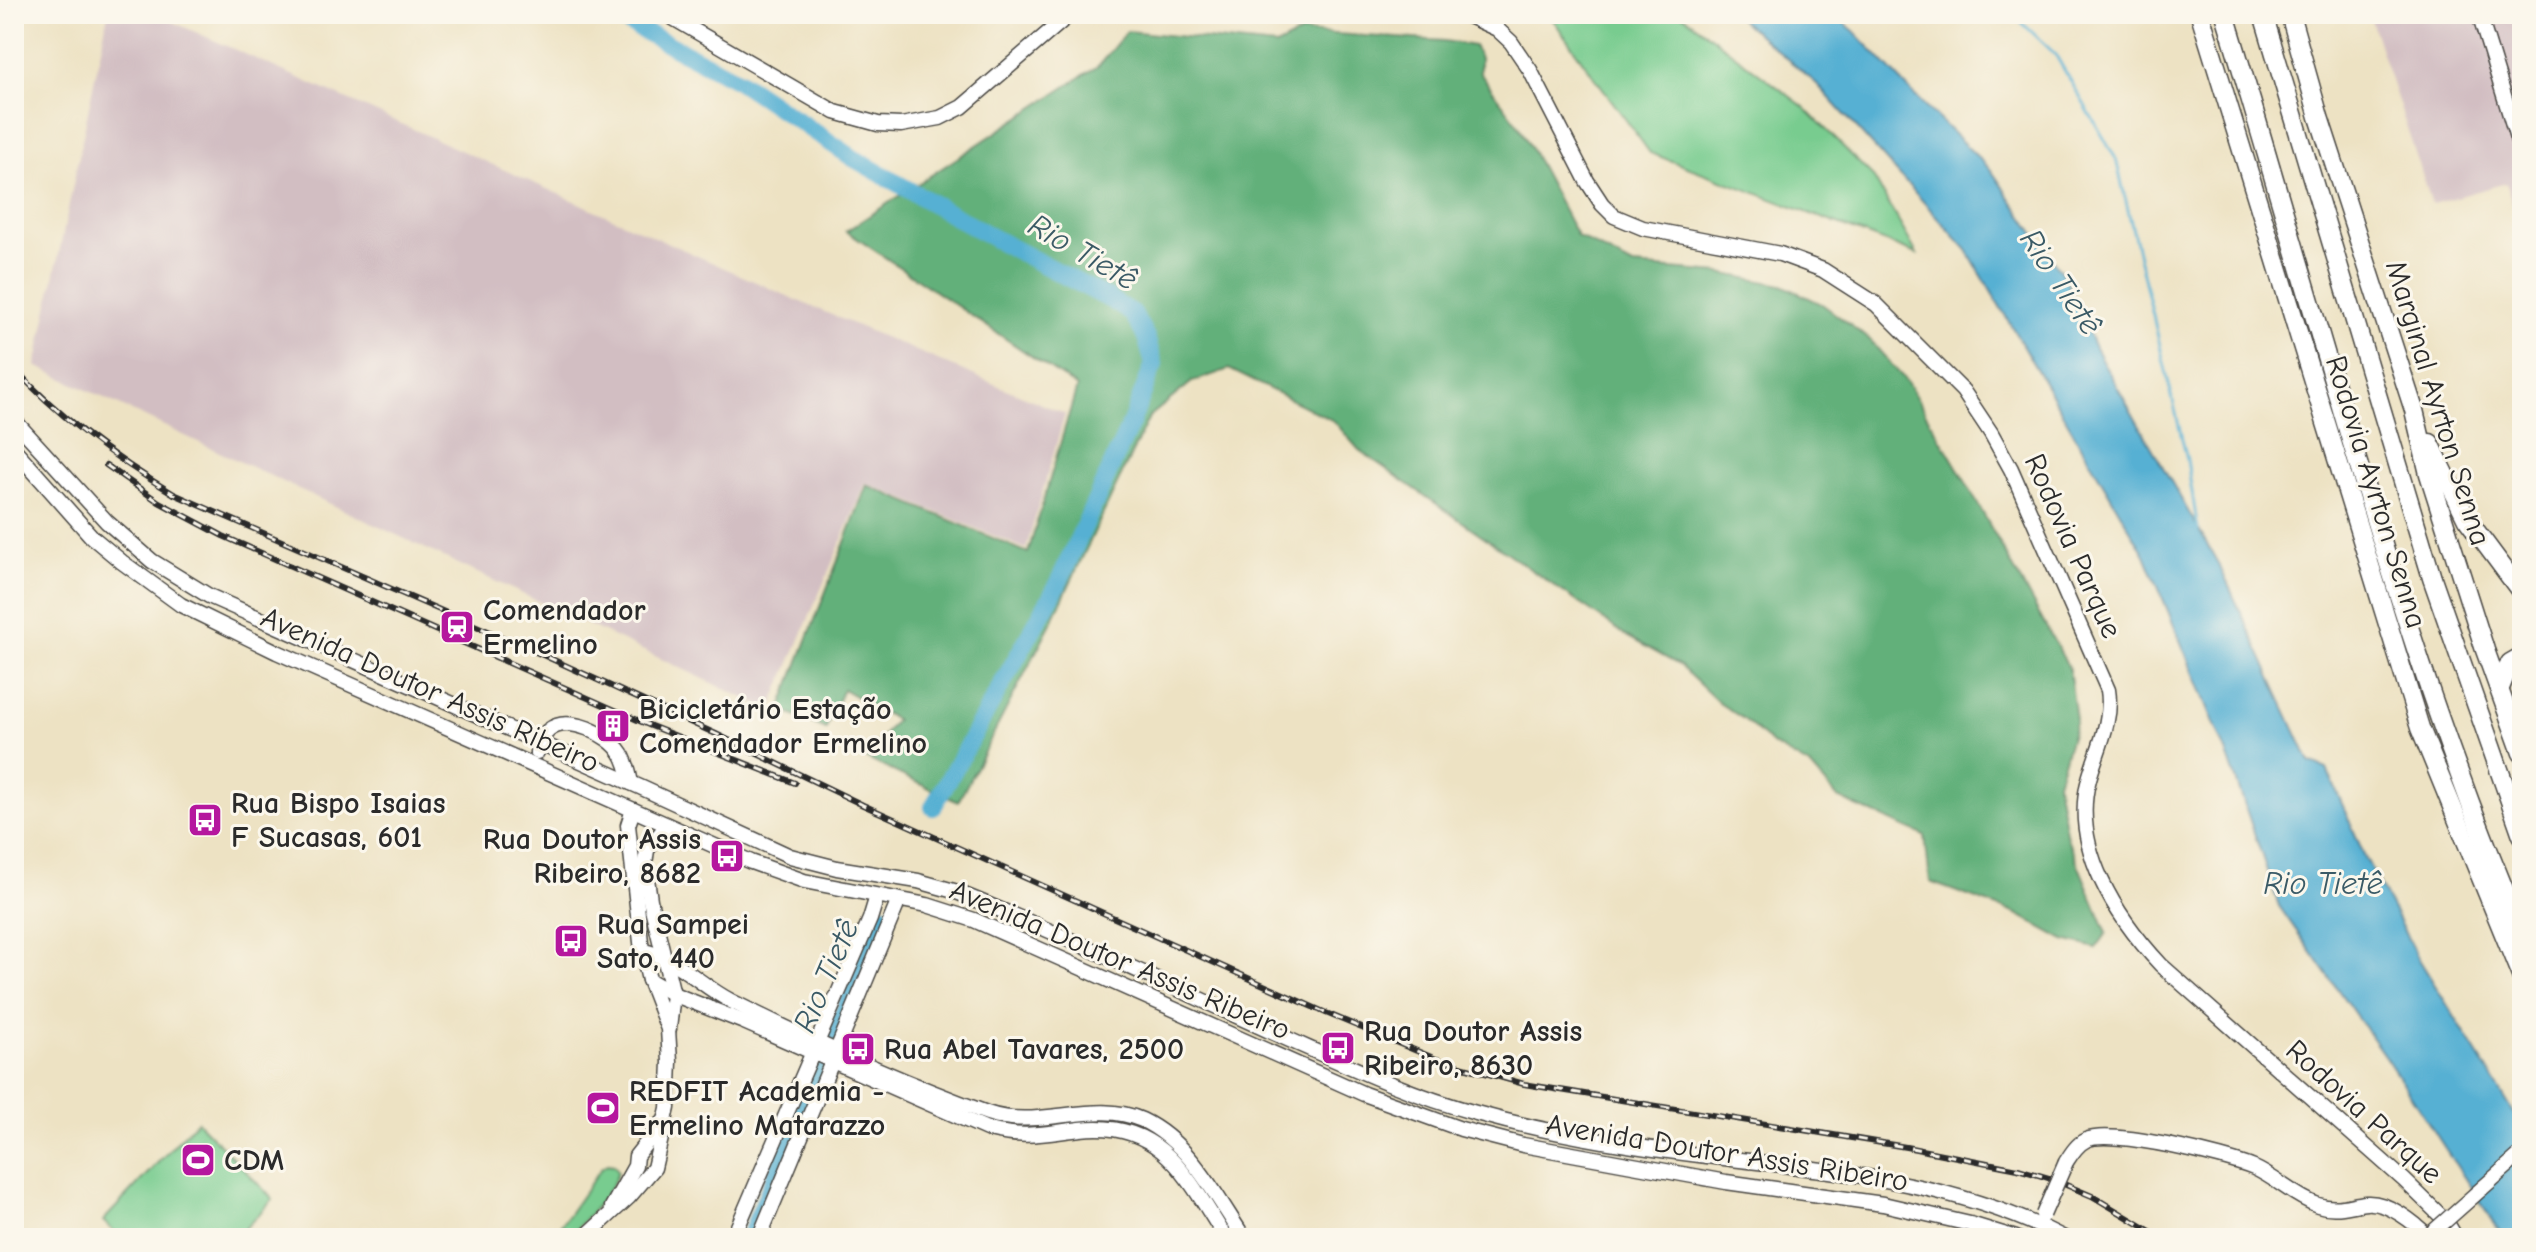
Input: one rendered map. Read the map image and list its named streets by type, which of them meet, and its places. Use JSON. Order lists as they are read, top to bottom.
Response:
{
  "streets": {
    "highway": ["Marginal Ayrton Senna", "Rodovia Ayrton Senna"],
    "main road": ["Rodovia Parque", "Avenida Doutor Assis Ribeiro"]
  },
  "water": ["Rio Tietê"],
  "places": {
    "station": ["Comendador Ermelino"],
    "building": ["Bicicletário Estação Comendador Ermelino"],
    "bus stop": [
      "Rua Bispo Isaias F Sucasas, 601",
      "Rua Doutor Assis Ribeiro, 8682",
      "Rua Sampei Sato, 440",
      "Rua Doutor Assis Ribeiro, 8630",
      "Rua Abel Tavares, 2500"
    ],
    "sports": ["REDFIT Academia - Ermelino Matarazzo", "CDM"]
  }
}
